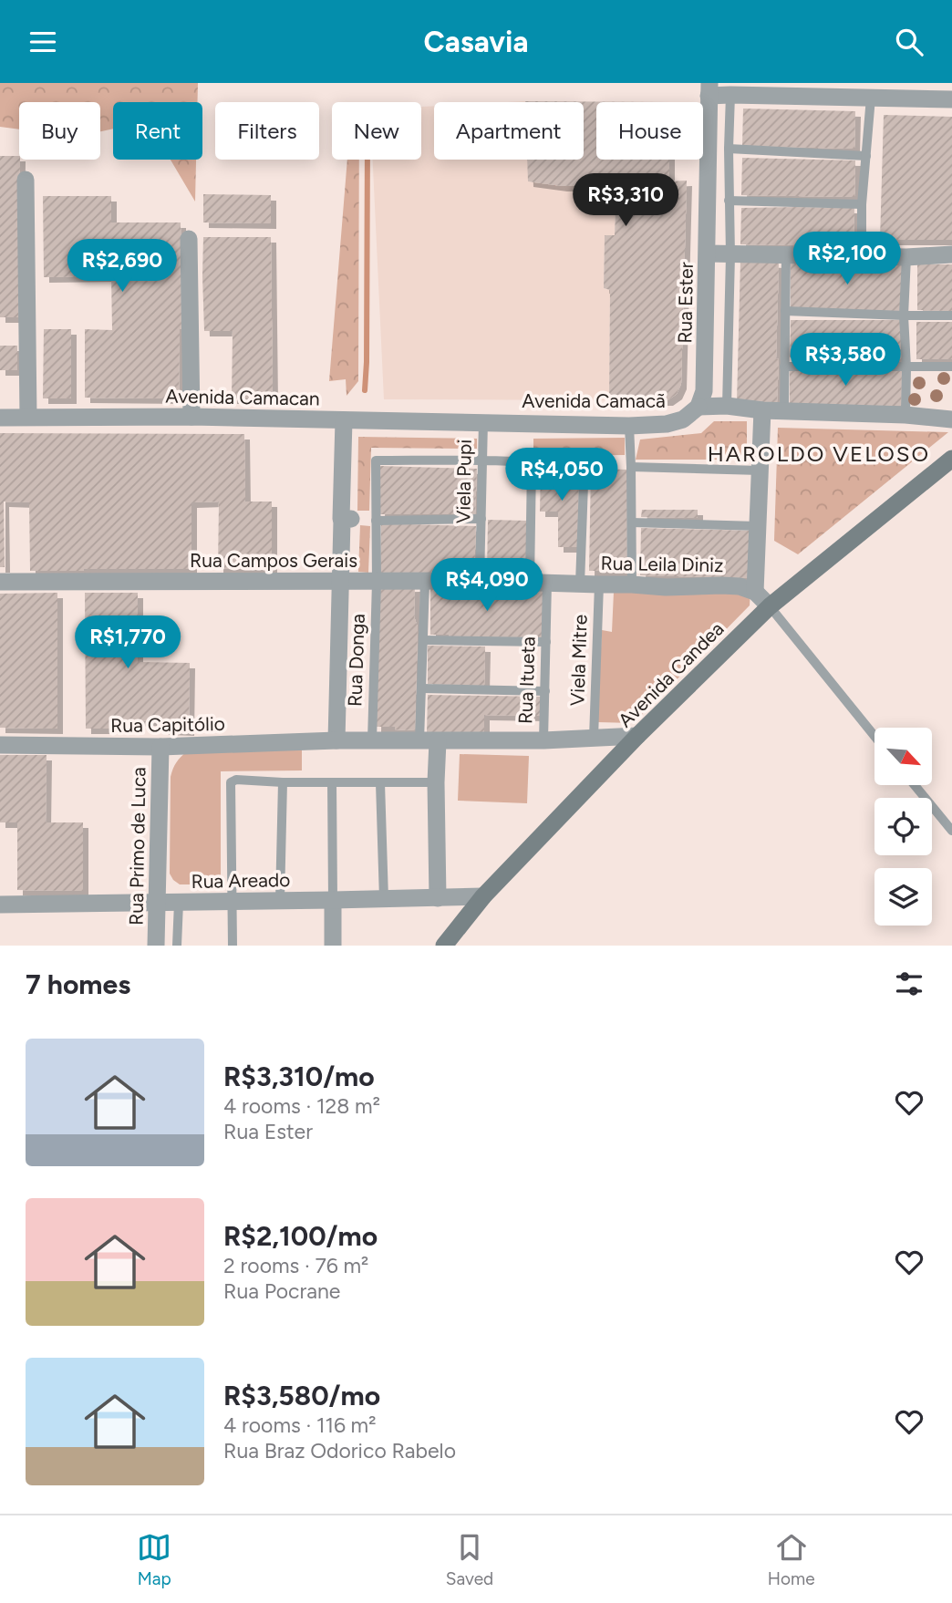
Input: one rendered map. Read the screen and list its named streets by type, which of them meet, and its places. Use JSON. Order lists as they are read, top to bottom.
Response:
{
  "streets": {
    "main road": ["Avenida Candea"],
    "street": [
      "Rua Ester",
      "Avenida Camacan",
      "Avenida Camacã",
      "Rua Campos Gerais",
      "Rua Leila Diniz",
      "Rua Capitólio",
      "Rua Primo de Luca",
      "Rua Areado"
    ],
    "lane": [
      "Viela Pupi",
      "Rua Donga",
      "Viela Mitre",
      "Rua Itueta"
    ]
  },
  "crossings": [
    ["Rua Ester", "Avenida Camacã"],
    ["Avenida Camacan", "Avenida Camacã"],
    ["Avenida Camacan", "Viela Pupi"],
    ["Avenida Camacã", "Viela Pupi"],
    ["Viela Pupi", "Rua Campos Gerais"],
    ["Viela Pupi", "Rua Donga"],
    ["Rua Campos Gerais", "Rua Leila Diniz"],
    ["Rua Campos Gerais", "Rua Donga"],
    ["Rua Campos Gerais", "Rua Itueta"],
    ["Rua Leila Diniz", "Viela Mitre"],
    ["Rua Leila Diniz", "Rua Itueta"],
    ["Rua Donga", "Rua Capitólio"],
    ["Viela Mitre", "Rua Capitólio"],
    ["Avenida Candea", "Rua Capitólio"],
    ["Avenida Candea", "Rua Areado"],
    ["Rua Itueta", "Rua Capitólio"],
    ["Rua Capitólio", "Rua Primo de Luca"],
    ["Rua Primo de Luca", "Rua Areado"]
  ],
  "districts": ["HAROLDO VELOSO"],
  "north": "bottom right",
  "page": {
    "header": "Casavia",
    "chip": [
      "Buy",
      "Rent",
      "Filters",
      "New",
      "Apartment",
      "House"
    ],
    "price": [
      "R$3,310",
      "R$2,100",
      "R$2,690",
      "R$3,580",
      "R$4,050",
      "R$4,090",
      "R$1,770"
    ],
    "heading": "7 homes",
    "list": [
      {
        "name": "R$3,310/mo",
        "note": "4 rooms · 128 m² · Rua Ester"
      },
      {
        "name": "R$2,100/mo",
        "note": "2 rooms · 76 m² · Rua Pocrane"
      },
      {
        "name": "R$3,580/mo",
        "note": "4 rooms · 116 m² · Rua Braz Odorico Rabelo"
      }
    ],
    "tabs": ["Map", "Saved", "Home"]
  }
}
